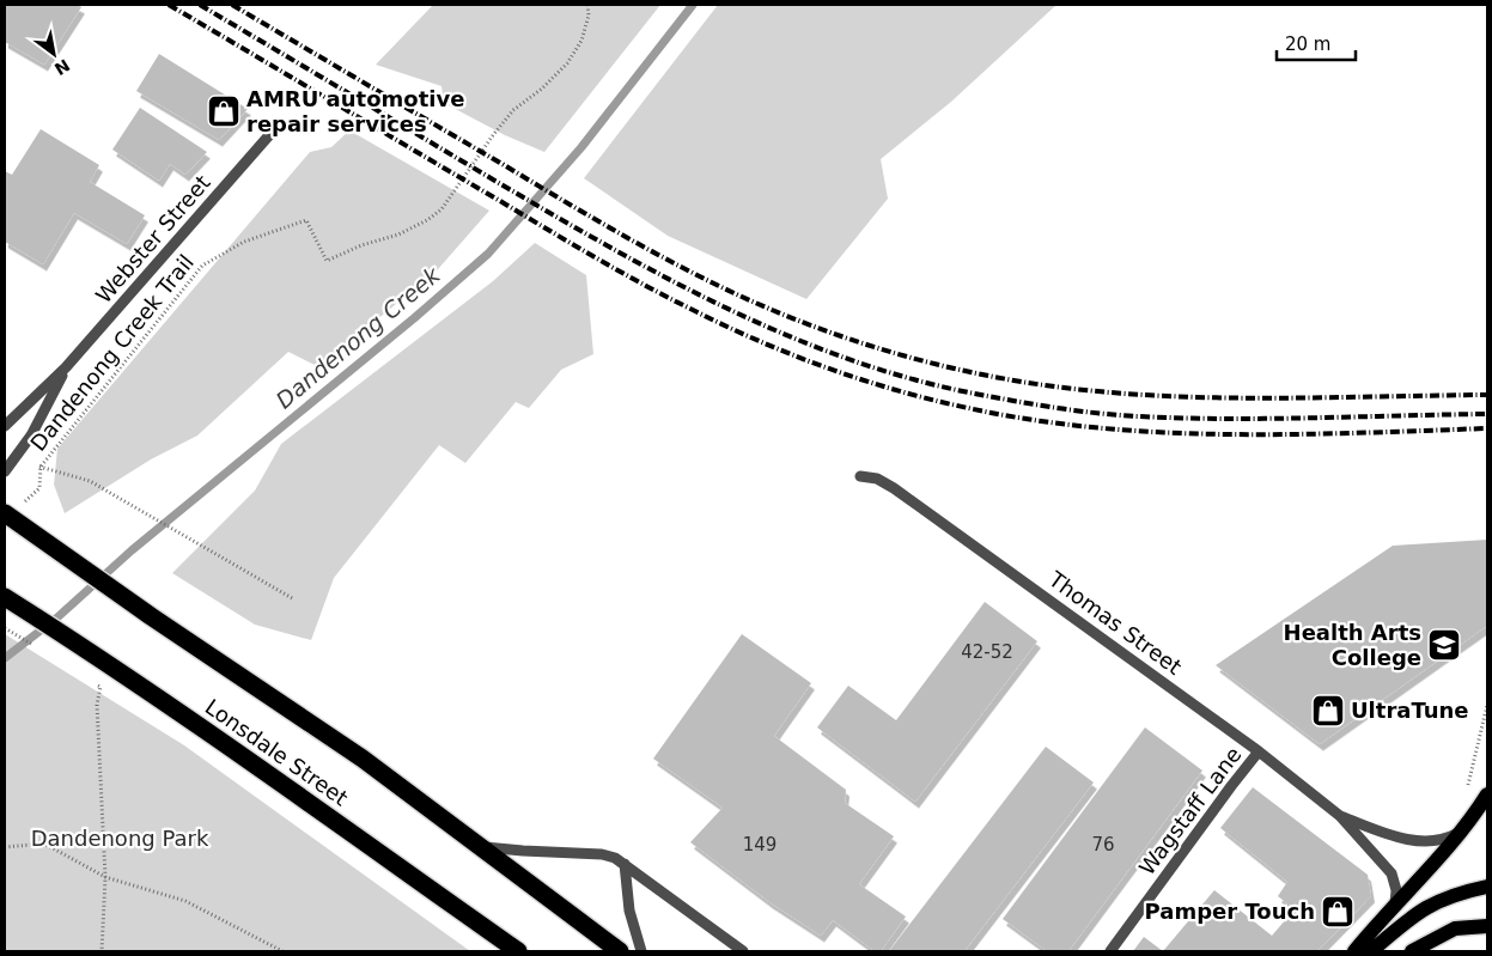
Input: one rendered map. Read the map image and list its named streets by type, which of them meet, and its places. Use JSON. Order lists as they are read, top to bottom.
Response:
{
  "streets": {
    "highway": ["Lonsdale Street"],
    "street": ["Webster Street", "Thomas Street", "Wagstaff Lane"],
    "path": ["Dandenong Creek Trail"]
  },
  "crossings": [
    ["Dandenong Creek Trail", "Lonsdale Street"],
    ["Thomas Street", "Wagstaff Lane"]
  ],
  "water": ["Dandenong Creek"],
  "parks": ["Dandenong Park"],
  "places": {
    "shop": ["AMRU automotive repair services", "UltraTune", "Pamper Touch"],
    "school or university": ["Health Arts College"]
  },
  "house_numbers": ["42-52", "149", "76"],
  "scale_bar": "20 m",
  "north": "bottom right"
}
